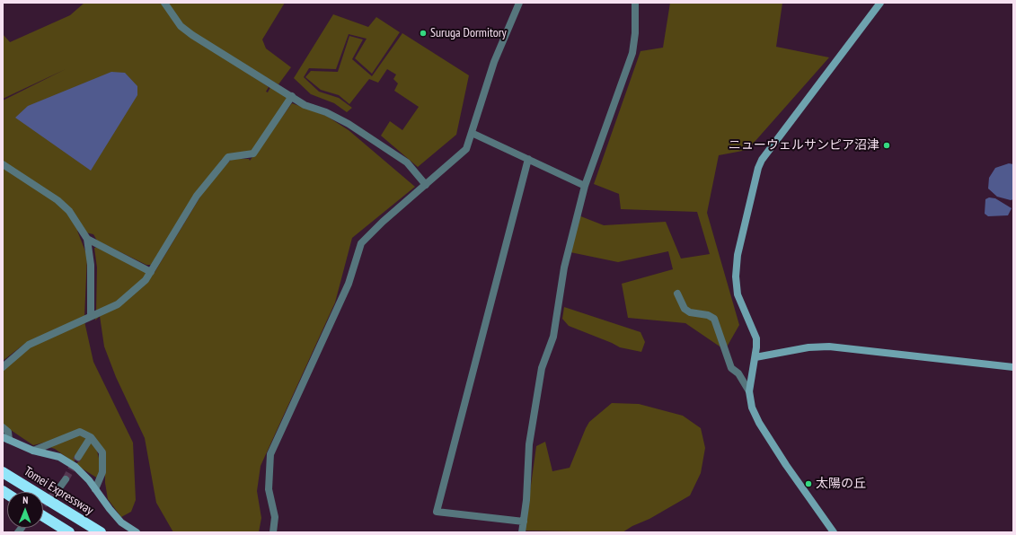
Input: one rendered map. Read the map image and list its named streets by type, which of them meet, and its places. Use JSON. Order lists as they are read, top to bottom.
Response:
{
  "streets": {
    "highway": ["Tomei Expressway"]
  },
  "places": ["Suruga Dormitory", "ニューウェルサンピア沼津", "太陽の丘"],
  "north": "top"
}
